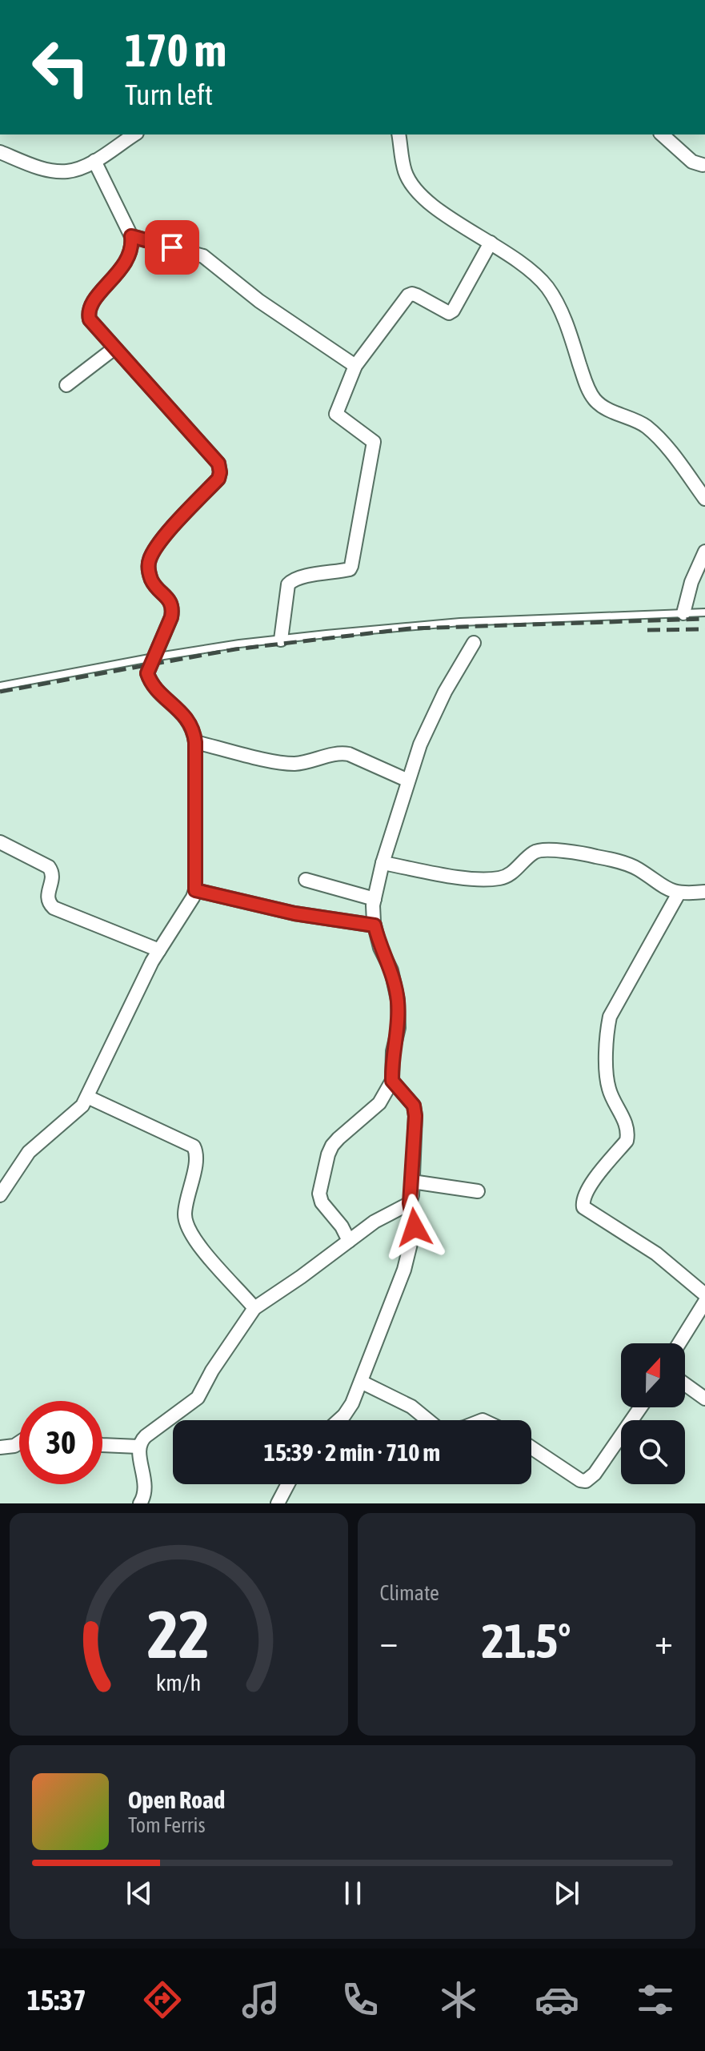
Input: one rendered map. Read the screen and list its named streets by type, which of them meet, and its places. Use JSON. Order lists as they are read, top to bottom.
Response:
{
  "north": "top",
  "page": {
    "turn": ["170 m", "Turn left"],
    "limit": "30",
    "trip": "15:39 · 2 min · 710 m",
    "tile": "Climate",
    "heat": ["−", "21.5°", "+"],
    "song": ["Open Road", "Tom Ferris"],
    "tabs": "15:37",
    "gauge": ["22", "km/h"]
  }
}
